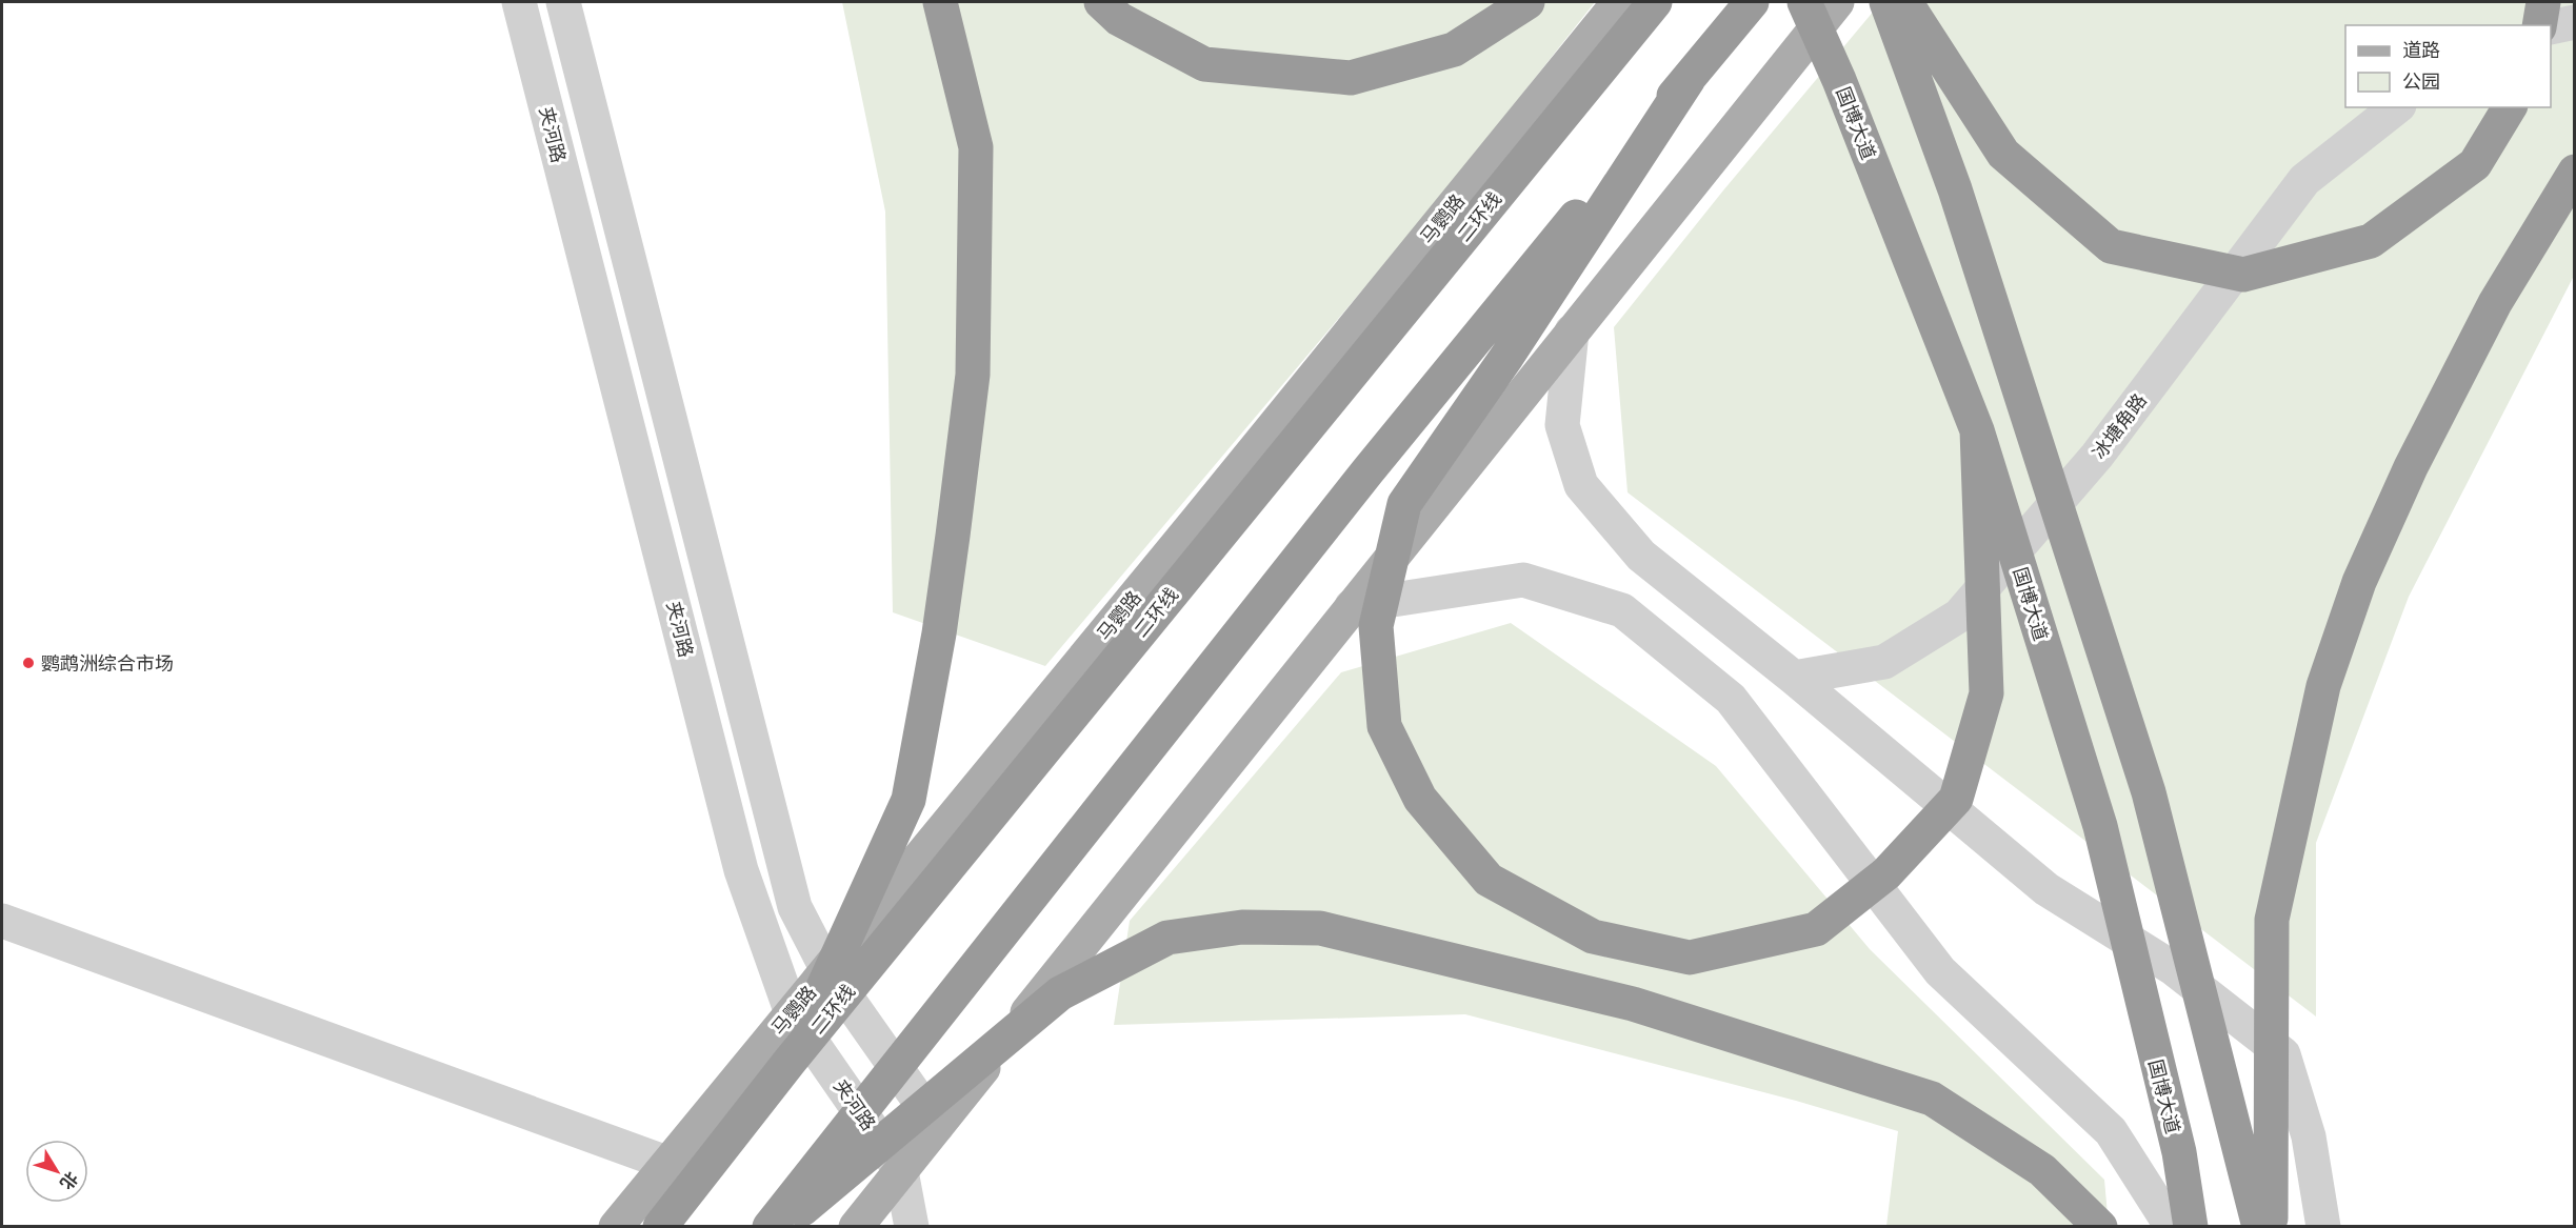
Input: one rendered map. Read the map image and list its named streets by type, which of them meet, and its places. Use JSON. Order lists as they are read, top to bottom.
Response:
{
  "streets": {
    "highway": ["国博大道", "二环线"],
    "main road": ["马鹦路"],
    "street": ["夹河路", "冰塘角路"]
  },
  "crossings": [
    ["夹河路", "马鹦路"]
  ],
  "places": ["鹦鹉洲综合市场"],
  "legend": ["道路", "公园"],
  "north": "bottom right"
}
